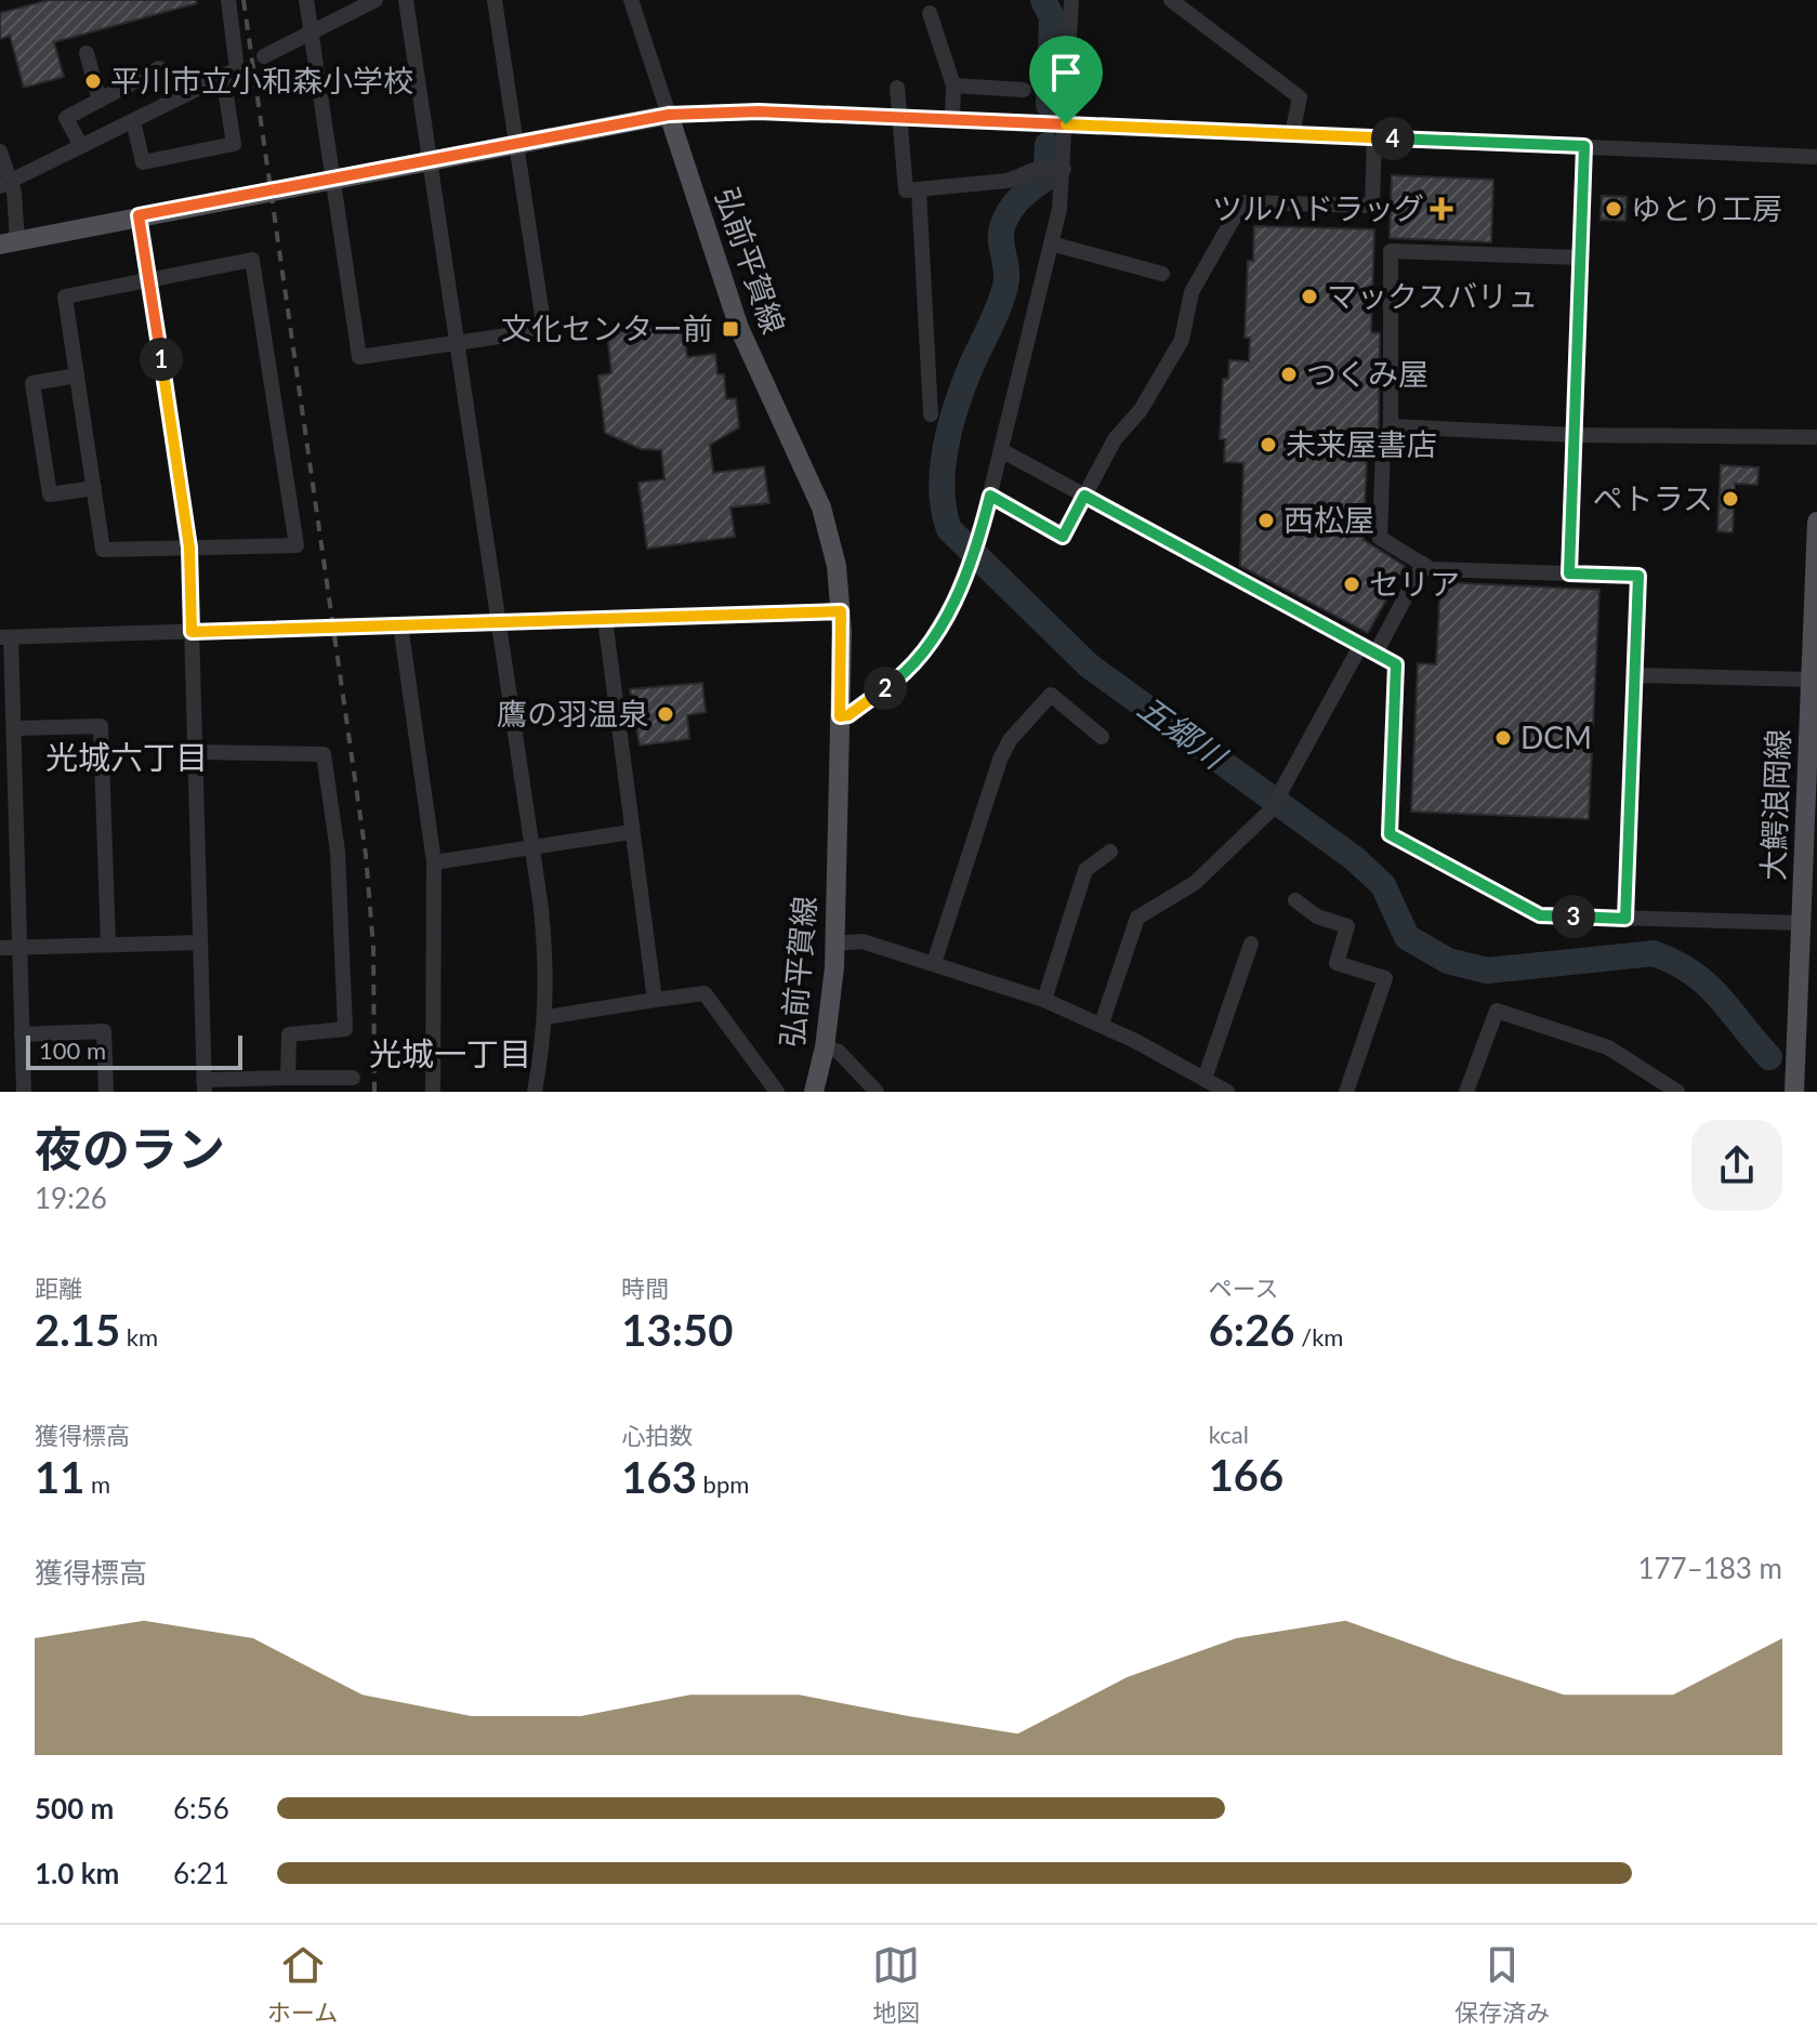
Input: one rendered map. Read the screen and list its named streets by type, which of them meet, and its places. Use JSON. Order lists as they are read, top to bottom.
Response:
{
  "streets": {
    "main road": ["弘前平賀線", "大鰐浪岡線"]
  },
  "districts": ["光城六丁目", "光城一丁目"],
  "water": ["五郷川"],
  "places": {
    "other": [
      "平川市立小和森小学校",
      "ゆとり工房",
      "マックスバリュ",
      "つくみ屋",
      "未来屋書店",
      "ペトラス",
      "西松屋",
      "セリア",
      "鷹の羽温泉",
      "DCM"
    ],
    "health": ["ツルハドラッグ"],
    "transit": ["文化センター前"]
  },
  "scale_bar": "100 m",
  "page": {
    "pins": [
      "4",
      "1",
      "2",
      "3"
    ],
    "scale": "100 m",
    "heading": ["夜のラン", "19:26"],
    "stats": [
      ["距離", "2.15 km"],
      ["時間", "13:50"],
      ["ペース", "6:26 /km"],
      ["獲得標高", "11 m"],
      ["心拍数", "163 bpm"],
      ["kcal", "166"]
    ],
    "chart": ["獲得標高", "177–183 m"],
    "list": [
      {
        "name": "500 m",
        "note": "6:56"
      },
      {
        "name": "1.0 km",
        "note": "6:21"
      }
    ],
    "tabs": ["ホーム", "地図", "保存済み"]
  }
}
